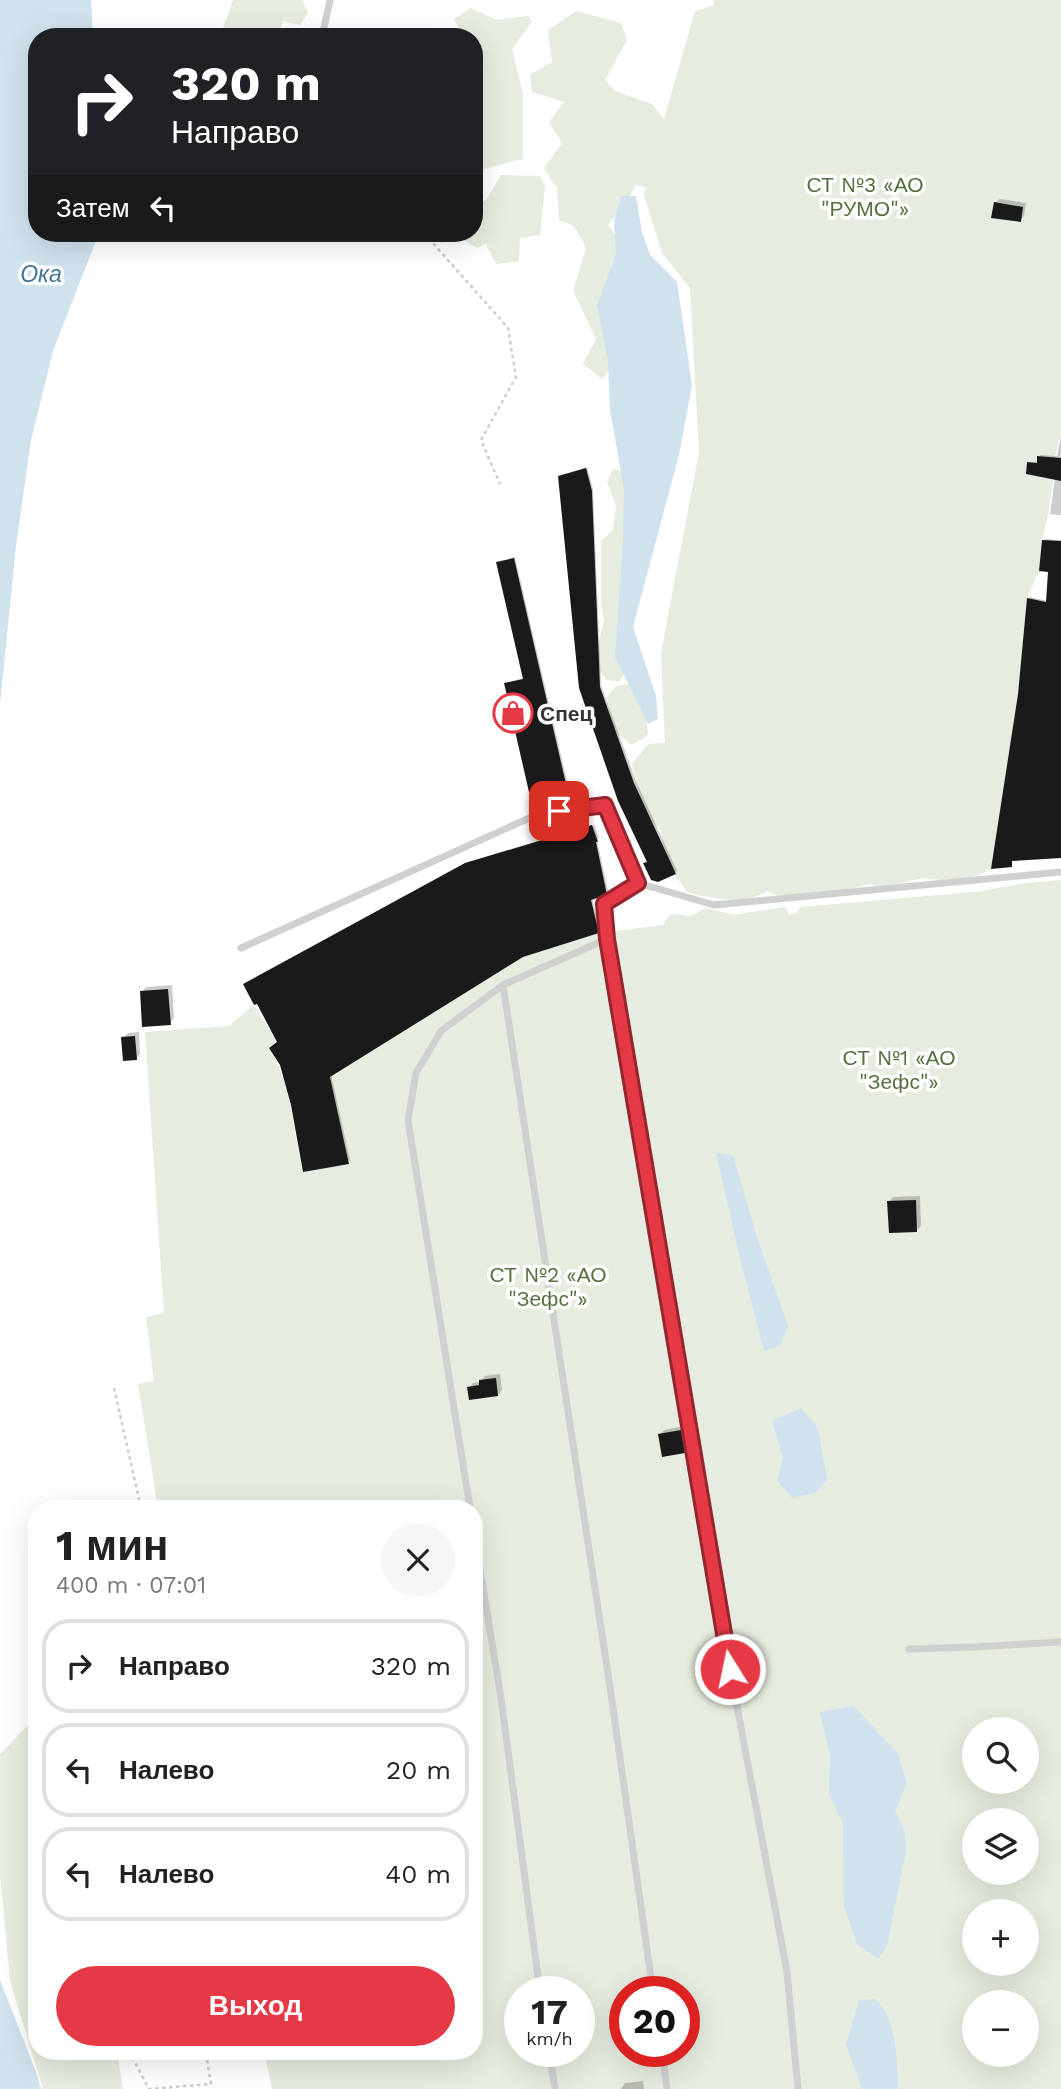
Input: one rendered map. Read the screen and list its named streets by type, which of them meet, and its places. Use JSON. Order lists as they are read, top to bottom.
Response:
{
  "water": ["Ока"],
  "parks": ["СТ №3 «АО \"РУМО\"»", "СТ №1 «АО \"Зефс\"»", "СТ №2 «АО \"Зефс\"»"],
  "places": {
    "shop": ["Спец"]
  },
  "page": {
    "turn": ["320 m", "Направо"],
    "then": "Затем",
    "heading": ["1 мин", "400 m · 07:01"],
    "list": [
      {
        "name": "Направо",
        "value": "320 m"
      },
      {
        "name": "Налево",
        "value": "20 m"
      },
      {
        "name": "Налево",
        "value": "40 m"
      }
    ],
    "map_buttons": ["+", "−"],
    "buttons": "Выход",
    "speed": "17 km/h",
    "limit": "20"
  }
}
